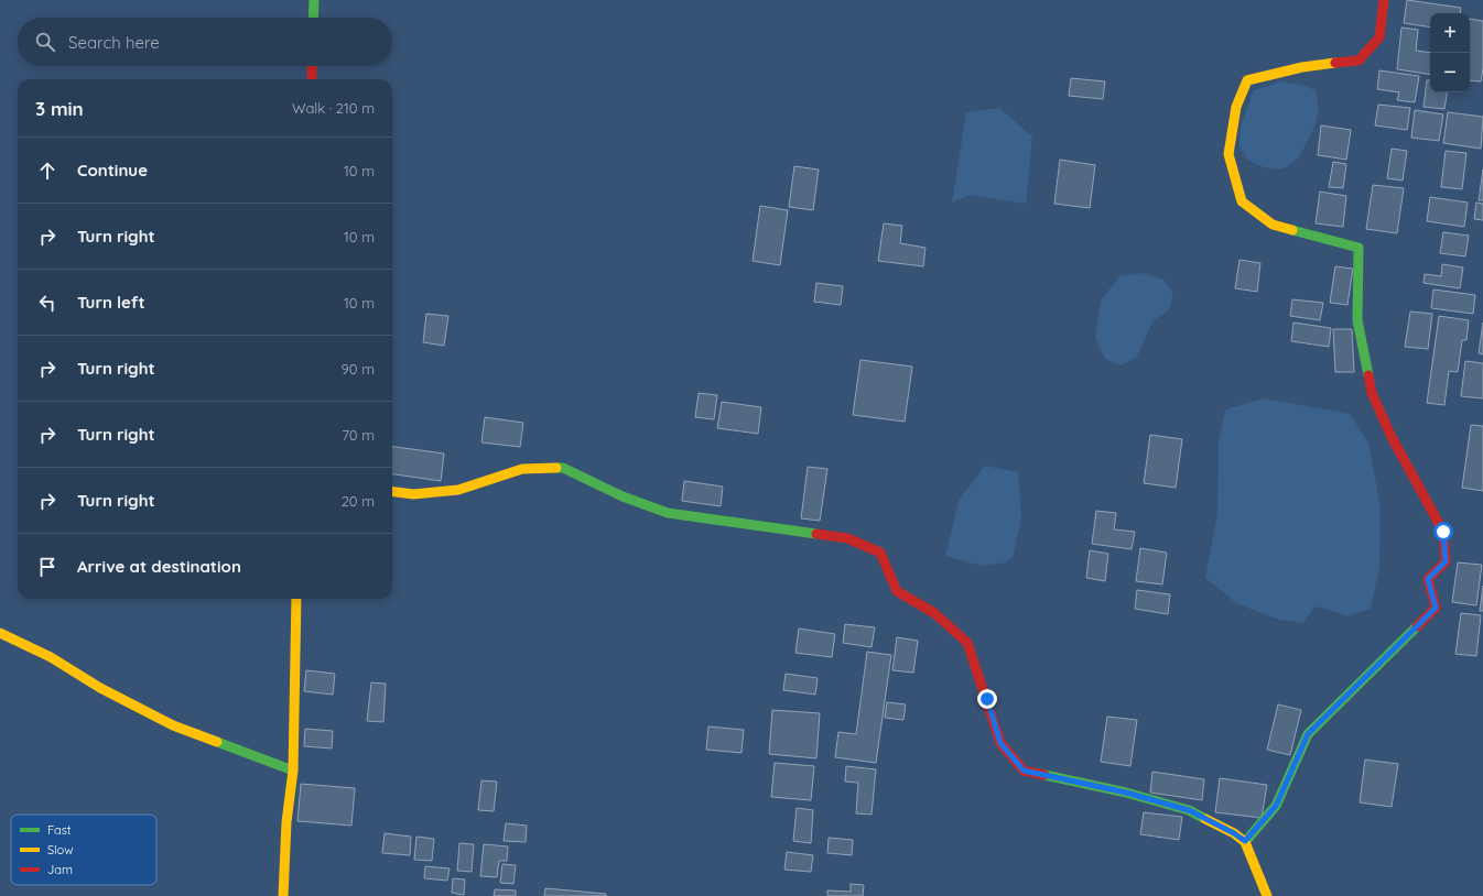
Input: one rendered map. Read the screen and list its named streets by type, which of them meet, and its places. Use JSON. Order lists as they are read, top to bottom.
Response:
{
  "legend": ["Fast", "Slow", "Jam"],
  "page": {
    "map_buttons": ["+", "−"],
    "search": "Search here",
    "heading": ["3 min", "Walk · 210 m"],
    "list": [
      ["Continue", "10 m"],
      ["Turn right", "10 m"],
      ["Turn left", "10 m"],
      ["Turn right", "90 m"],
      ["Turn right", "70 m"],
      ["Turn right", "20 m"],
      "Arrive at destination"
    ]
  }
}
